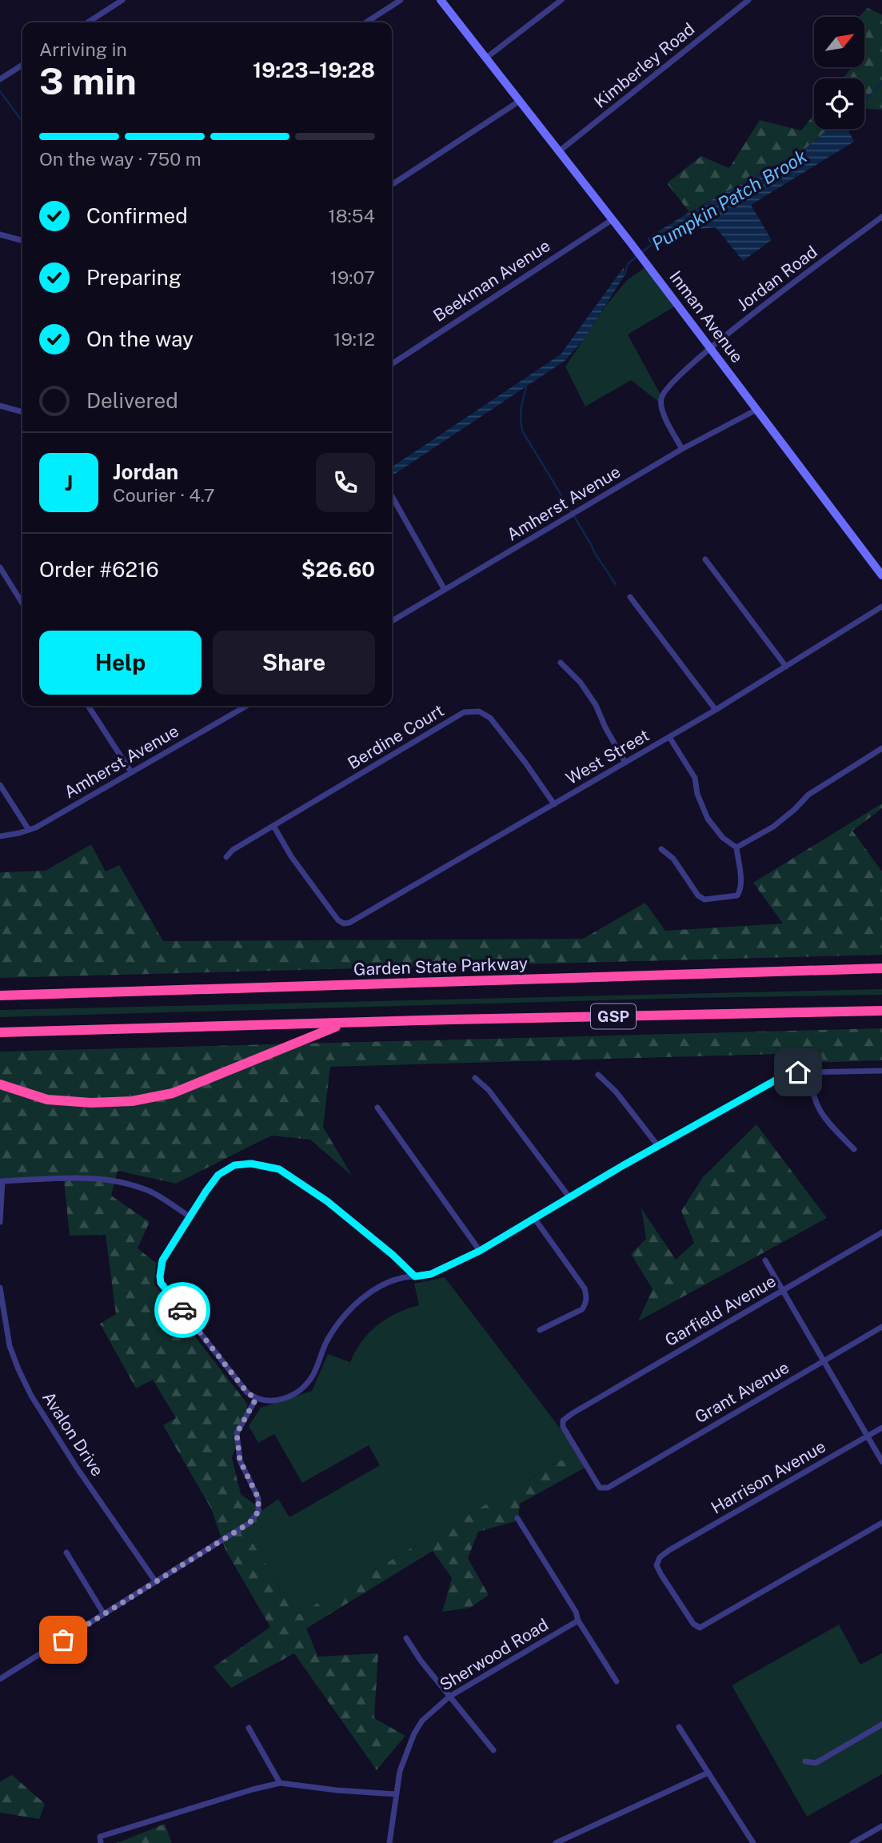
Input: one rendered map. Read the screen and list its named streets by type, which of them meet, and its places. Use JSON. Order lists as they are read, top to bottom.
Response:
{
  "streets": {
    "highway": ["Garden State Parkway", "GSP"],
    "main road": ["Inman Avenue"],
    "street": [
      "Kimberley Road",
      "Jordan Road",
      "Beekman Avenue",
      "Amherst Avenue",
      "Berdine Court",
      "West Street",
      "Garfield Avenue",
      "Grant Avenue",
      "Avalon Drive",
      "Harrison Avenue",
      "Sherwood Road"
    ]
  },
  "crossings": [
    ["Kimberley Road", "Inman Avenue"],
    ["Jordan Road", "Inman Avenue"],
    ["Jordan Road", "Amherst Avenue"],
    ["Beekman Avenue", "Inman Avenue"],
    ["Inman Avenue", "Amherst Avenue"],
    ["Berdine Court", "West Street"],
    ["Garfield Avenue", "Grant Avenue"]
  ],
  "water": ["Pumpkin Patch Brook"],
  "north": "top right",
  "page": {
    "heading": ["3 min", "Arriving in", "19:23–19:28"],
    "panel": [
      "Jordan",
      "Courier · 4.7",
      "Order #6216",
      "$26.60"
    ],
    "bar": "On the way · 750 m",
    "list": [
      ["Confirmed", "18:54"],
      ["Preparing", "19:07"],
      ["On the way", "19:12"],
      "Delivered"
    ],
    "round": "J",
    "buttons": ["Help", "Share"]
  }
}
